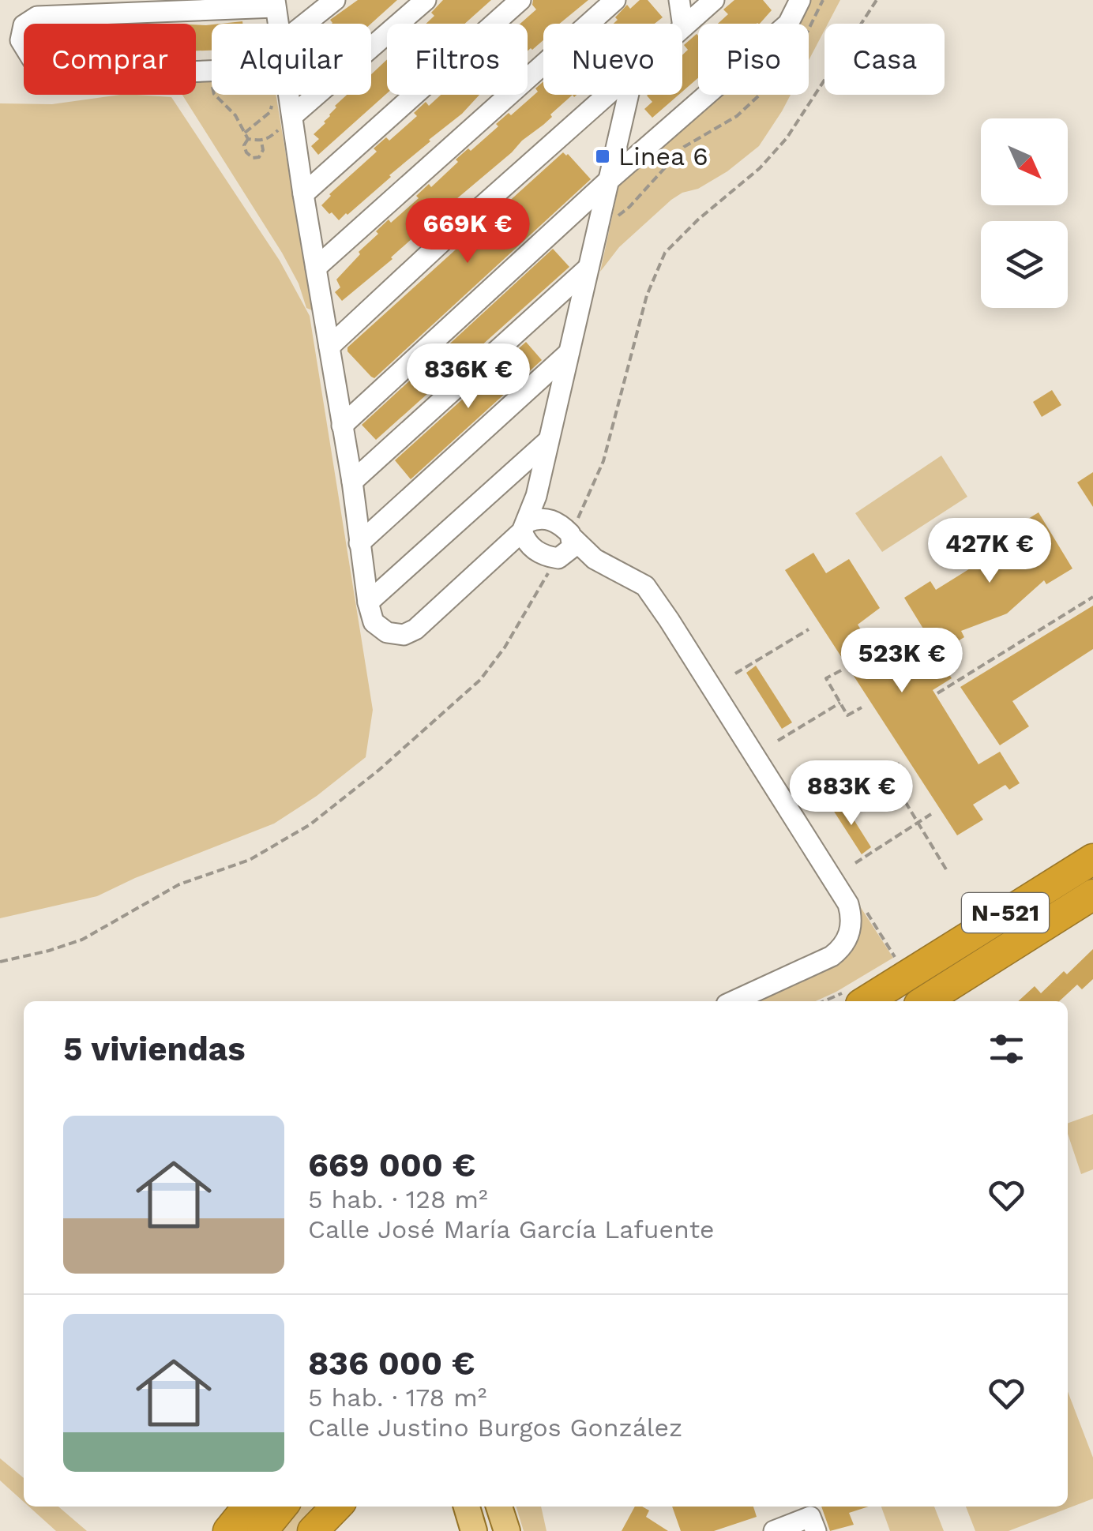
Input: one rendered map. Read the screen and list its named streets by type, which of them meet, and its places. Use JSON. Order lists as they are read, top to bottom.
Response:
{
  "streets": {
    "highway": ["N-521"]
  },
  "places": {
    "transit": ["Linea 6"]
  },
  "north": "bottom right",
  "page": {
    "chip": [
      "Comprar",
      "Alquilar",
      "Filtros",
      "Nuevo",
      "Piso",
      "Casa"
    ],
    "price": [
      "669K €",
      "836K €",
      "427K €",
      "523K €",
      "883K €"
    ],
    "heading": "5 viviendas",
    "list": [
      {
        "name": "669 000 €",
        "note": "5 hab. · 128 m² · Calle José María García Lafuente"
      },
      {
        "name": "836 000 €",
        "note": "5 hab. · 178 m² · Calle Justino Burgos González"
      }
    ]
  }
}
